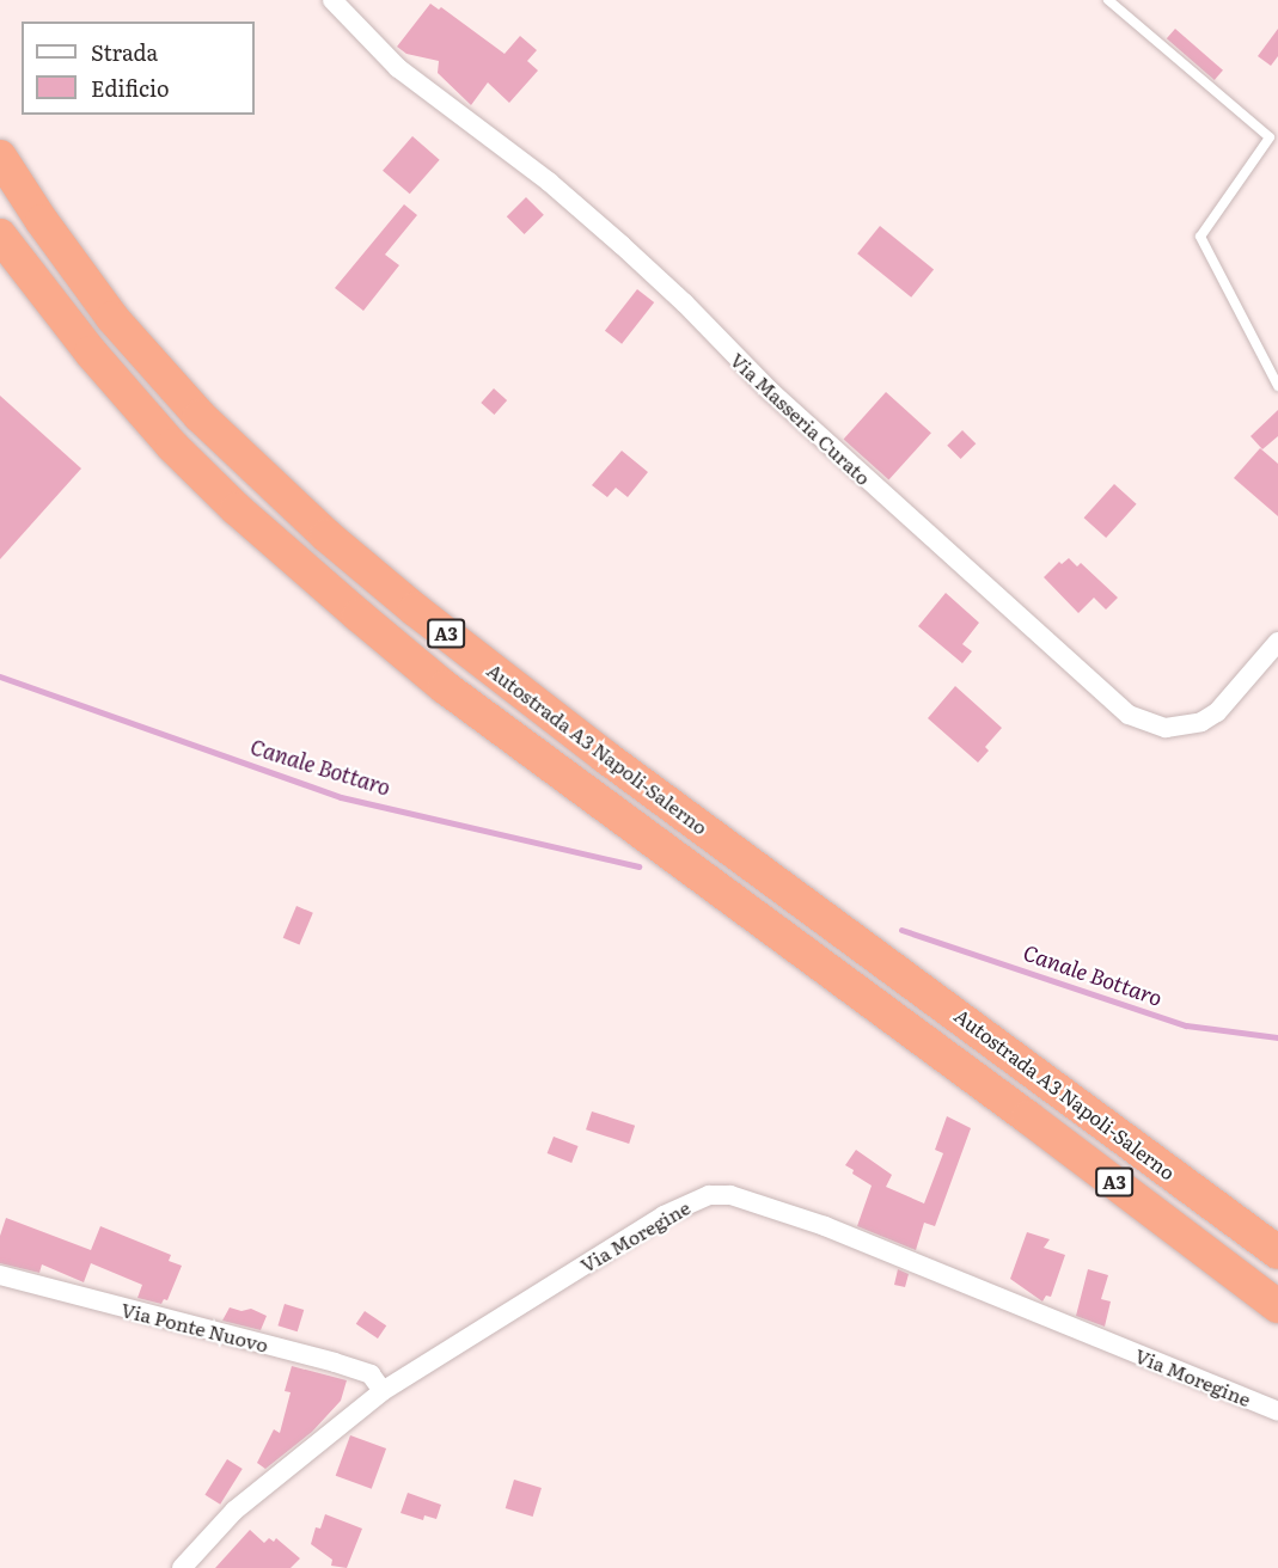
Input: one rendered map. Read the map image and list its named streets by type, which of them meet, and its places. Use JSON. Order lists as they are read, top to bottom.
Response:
{
  "streets": {
    "highway": ["A3", "Autostrada A3 Napoli-Salerno"],
    "street": ["Via Masseria Curato", "Via Moregine", "Via Ponte Nuovo"]
  },
  "crossings": [
    ["Via Moregine", "Via Ponte Nuovo"]
  ],
  "water": ["Canale Bottaro"],
  "legend": ["Strada", "Edificio"]
}
